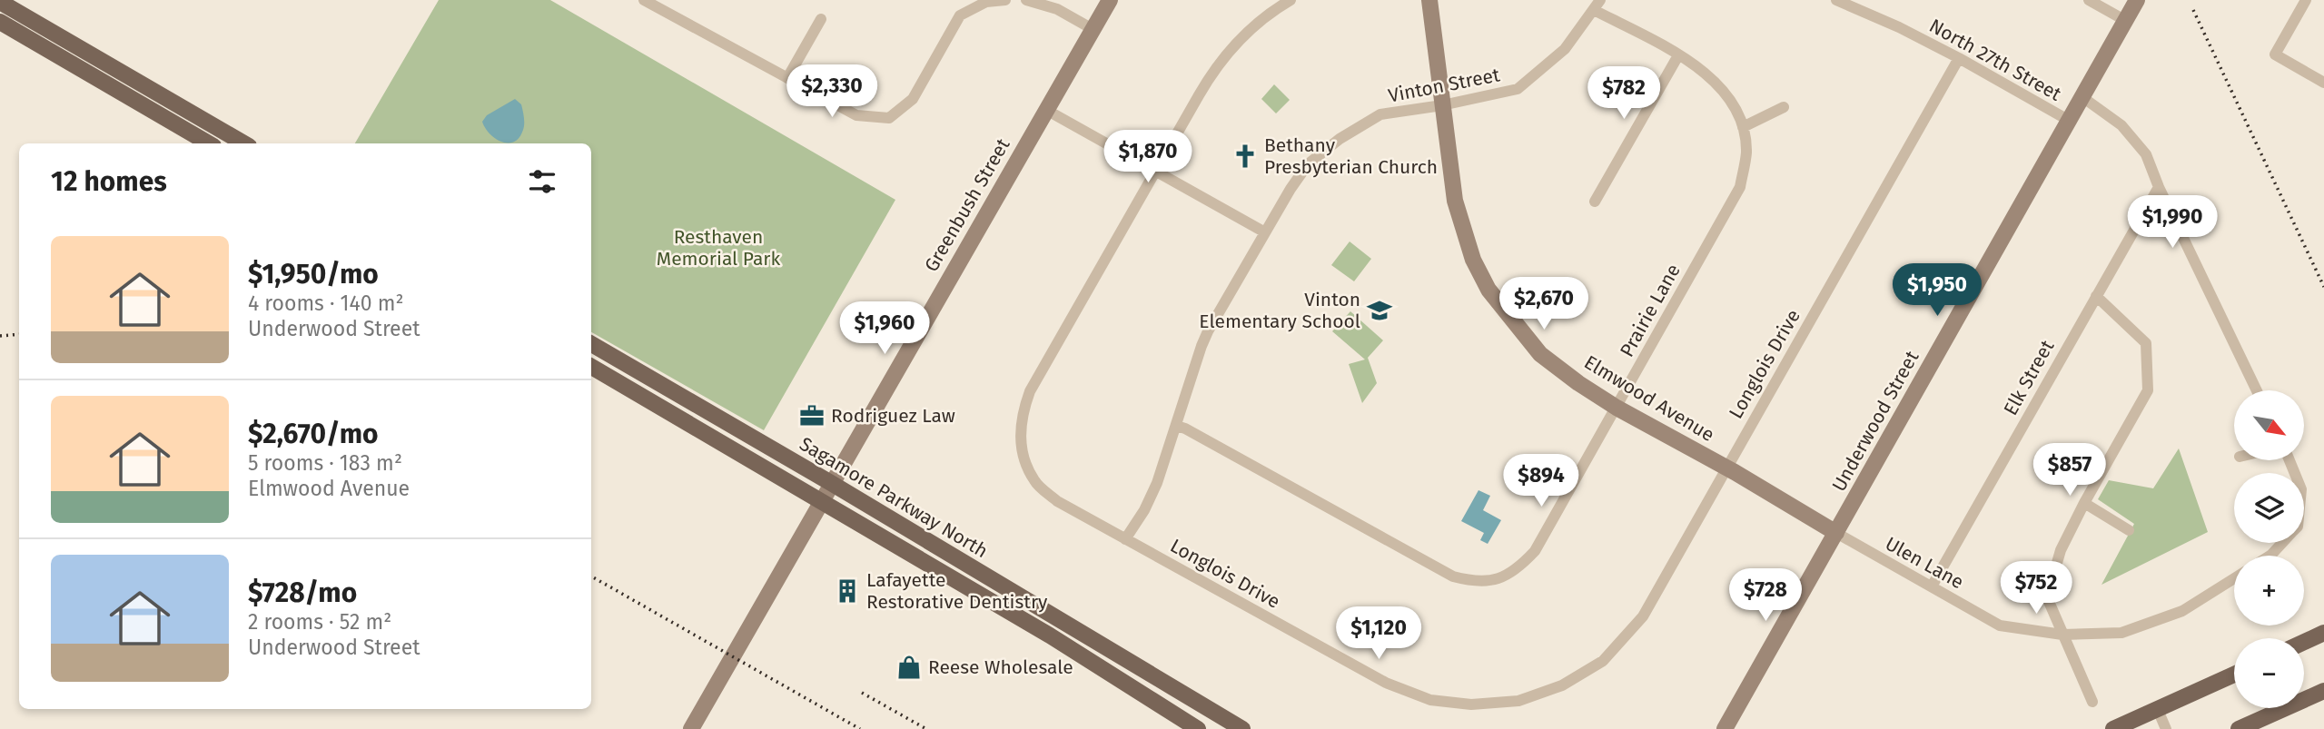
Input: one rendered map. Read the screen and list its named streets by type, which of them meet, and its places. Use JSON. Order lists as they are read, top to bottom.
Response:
{
  "streets": {
    "main road": ["Sagamore Parkway North"],
    "street": [
      "North 27th Street",
      "Vinton Street",
      "Greenbush Street",
      "Prairie Lane",
      "Longlois Drive",
      "Elk Street",
      "Elmwood Avenue",
      "Underwood Street",
      "Ulen Lane"
    ]
  },
  "crossings": [
    ["North 27th Street", "Longlois Drive"],
    ["North 27th Street", "Underwood Street"],
    ["Vinton Street", "Prairie Lane"],
    ["Vinton Street", "Longlois Drive"],
    ["Vinton Street", "Elmwood Avenue"],
    ["Greenbush Street", "Sagamore Parkway North"],
    ["Prairie Lane", "Elmwood Avenue"],
    ["Longlois Drive", "Elmwood Avenue"],
    ["Elk Street", "Ulen Lane"],
    ["Elmwood Avenue", "Underwood Street"],
    ["Elmwood Avenue", "Ulen Lane"],
    ["Underwood Street", "Ulen Lane"]
  ],
  "parks": ["Resthaven Memorial Park"],
  "places": {
    "church": ["Bethany Presbyterian Church"],
    "school or university": ["Vinton Elementary School"],
    "office": ["Rodriguez Law"],
    "building": ["Lafayette Restorative Dentistry"],
    "shop": ["Reese Wholesale"]
  },
  "north": "bottom right",
  "page": {
    "price": [
      "$2,330",
      "$782",
      "$1,870",
      "$1,990",
      "$1,950",
      "$2,670",
      "$1,960",
      "$857",
      "$894",
      "$752",
      "$728",
      "$1,120"
    ],
    "heading": "12 homes",
    "list": [
      {
        "name": "$1,950/mo",
        "note": "4 rooms · 140 m² · Underwood Street"
      },
      {
        "name": "$2,670/mo",
        "note": "5 rooms · 183 m² · Elmwood Avenue"
      },
      {
        "name": "$728/mo",
        "note": "2 rooms · 52 m² · Underwood Street"
      }
    ],
    "map_buttons": ["+", "−"]
  }
}
